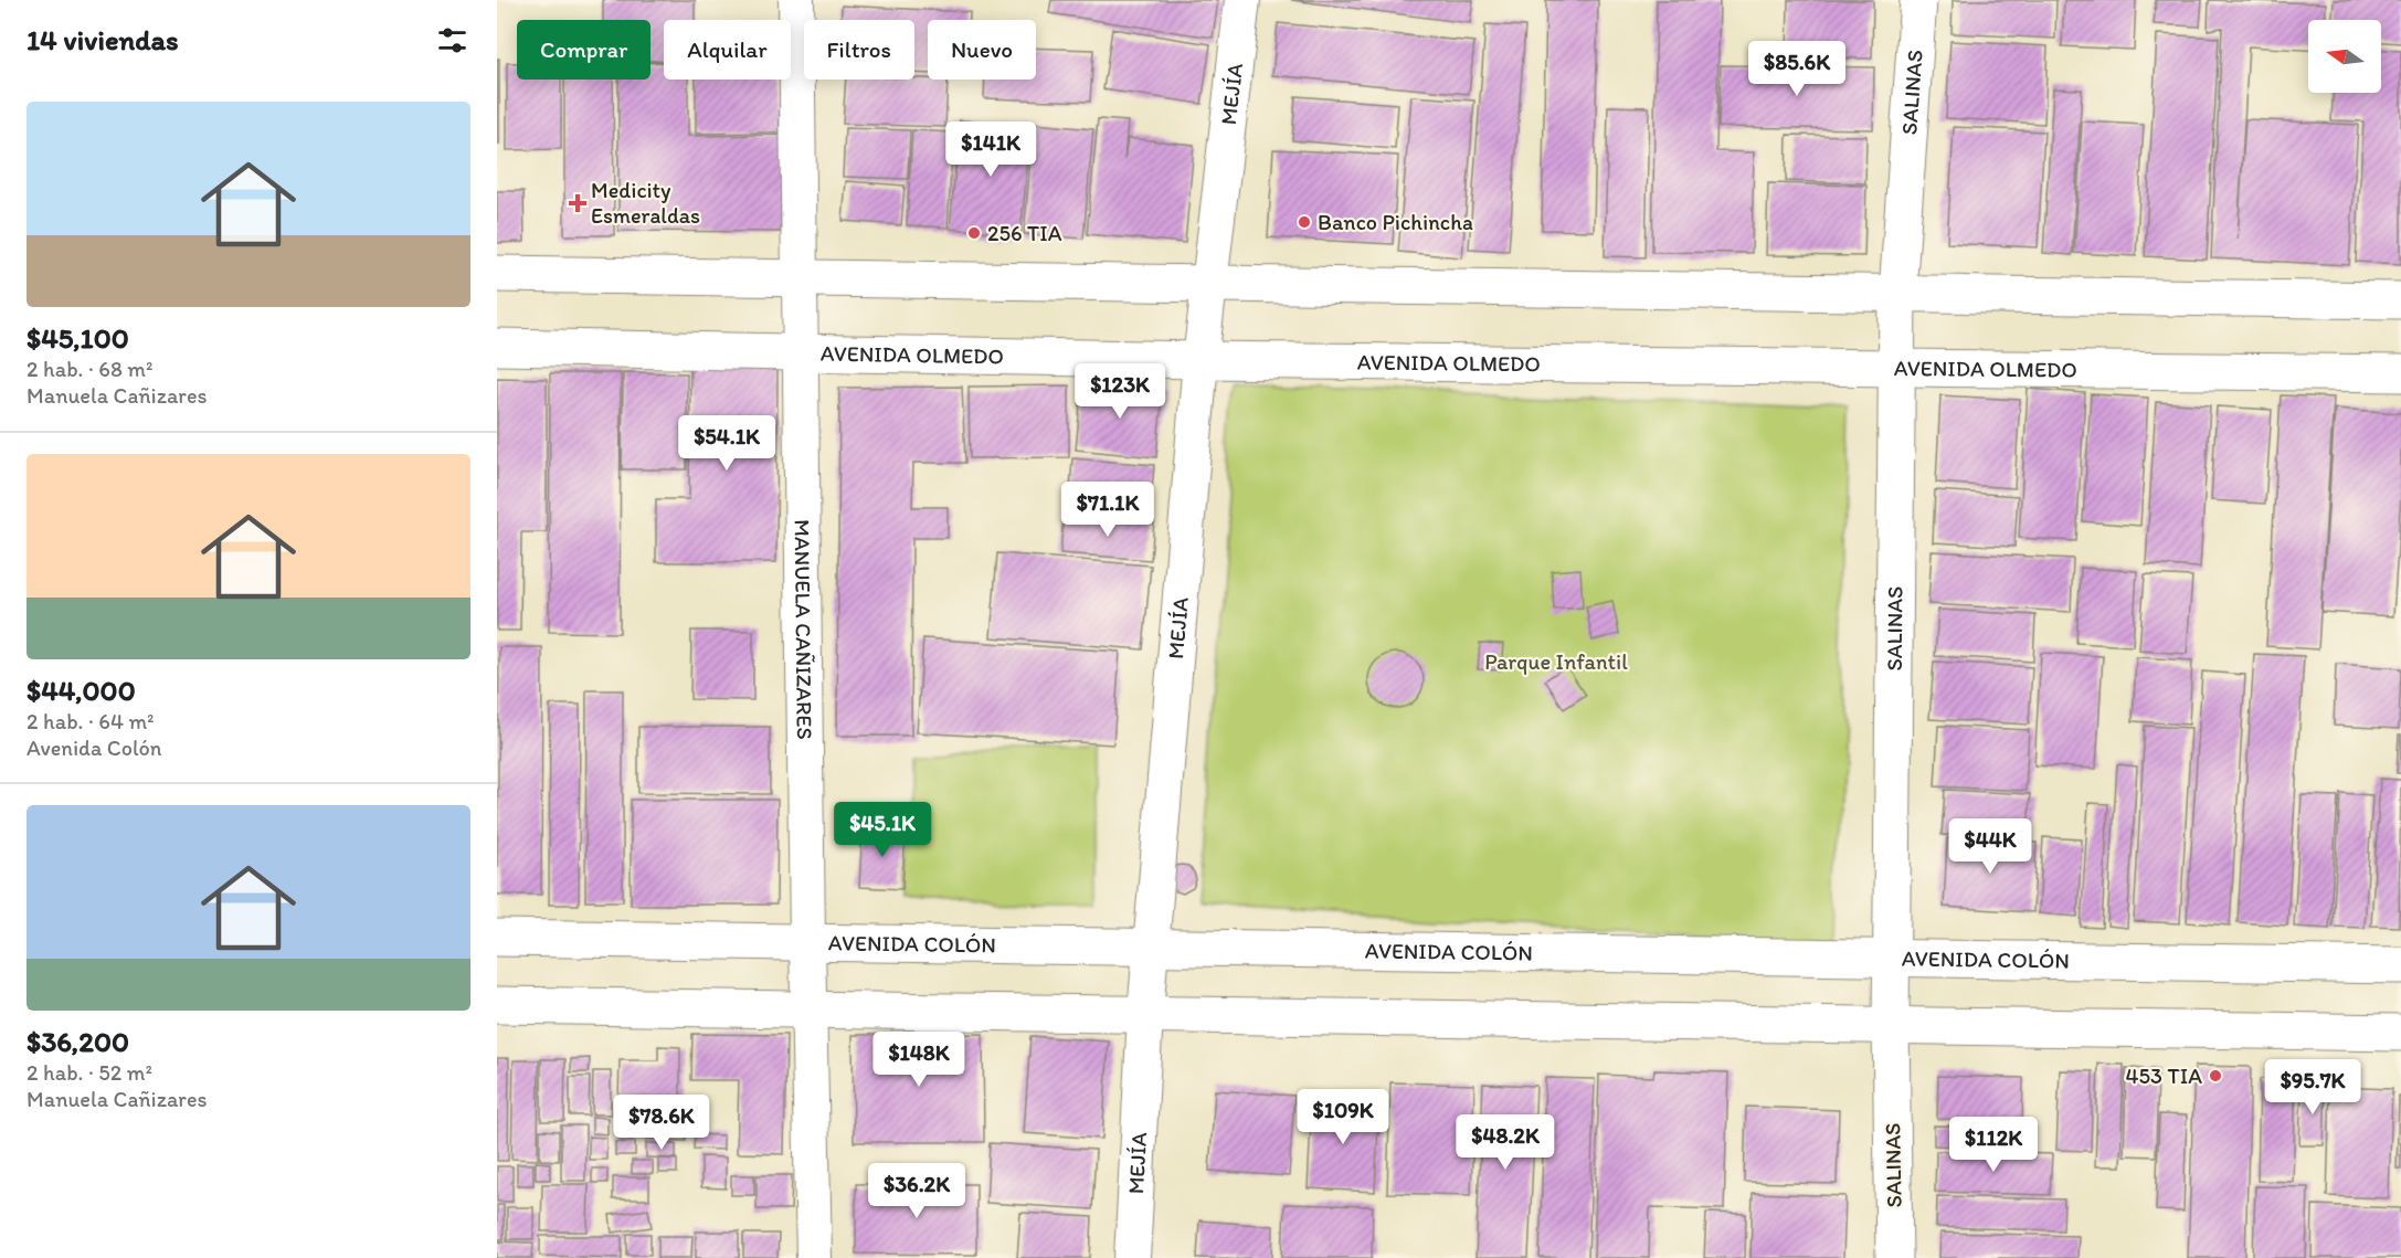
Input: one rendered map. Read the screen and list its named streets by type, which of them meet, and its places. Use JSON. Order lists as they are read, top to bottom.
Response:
{
  "streets": {
    "street": [
      "SALINAS",
      "MEJÍA",
      "AVENIDA OLMEDO",
      "MANUELA CAÑIZARES",
      "AVENIDA COLÓN"
    ]
  },
  "crossings": [
    ["SALINAS", "AVENIDA OLMEDO"],
    ["SALINAS", "AVENIDA COLÓN"],
    ["MEJÍA", "AVENIDA OLMEDO"],
    ["MEJÍA", "AVENIDA COLÓN"],
    ["AVENIDA OLMEDO", "MANUELA CAÑIZARES"],
    ["MANUELA CAÑIZARES", "AVENIDA COLÓN"]
  ],
  "parks": ["Parque Infantil"],
  "places": {
    "health": ["Medicity Esmeraldas"],
    "other": ["Banco Pichincha", "256 TIA", "453 TIA"]
  },
  "north": "left",
  "page": {
    "heading": "14 viviendas",
    "chip": [
      "Comprar",
      "Alquilar",
      "Filtros",
      "Nuevo"
    ],
    "price": [
      "$85.6K",
      "$141K",
      "$123K",
      "$54.1K",
      "$71.1K",
      "$45.1K",
      "$44K",
      "$148K",
      "$95.7K",
      "$109K",
      "$78.6K",
      "$48.2K",
      "$112K",
      "$36.2K"
    ],
    "list": [
      {
        "name": "$45,100",
        "note": "2 hab. · 68 m² · Manuela Cañizares"
      },
      {
        "name": "$44,000",
        "note": "2 hab. · 64 m² · Avenida Colón"
      },
      {
        "name": "$36,200",
        "note": "2 hab. · 52 m² · Manuela Cañizares"
      }
    ]
  }
}
